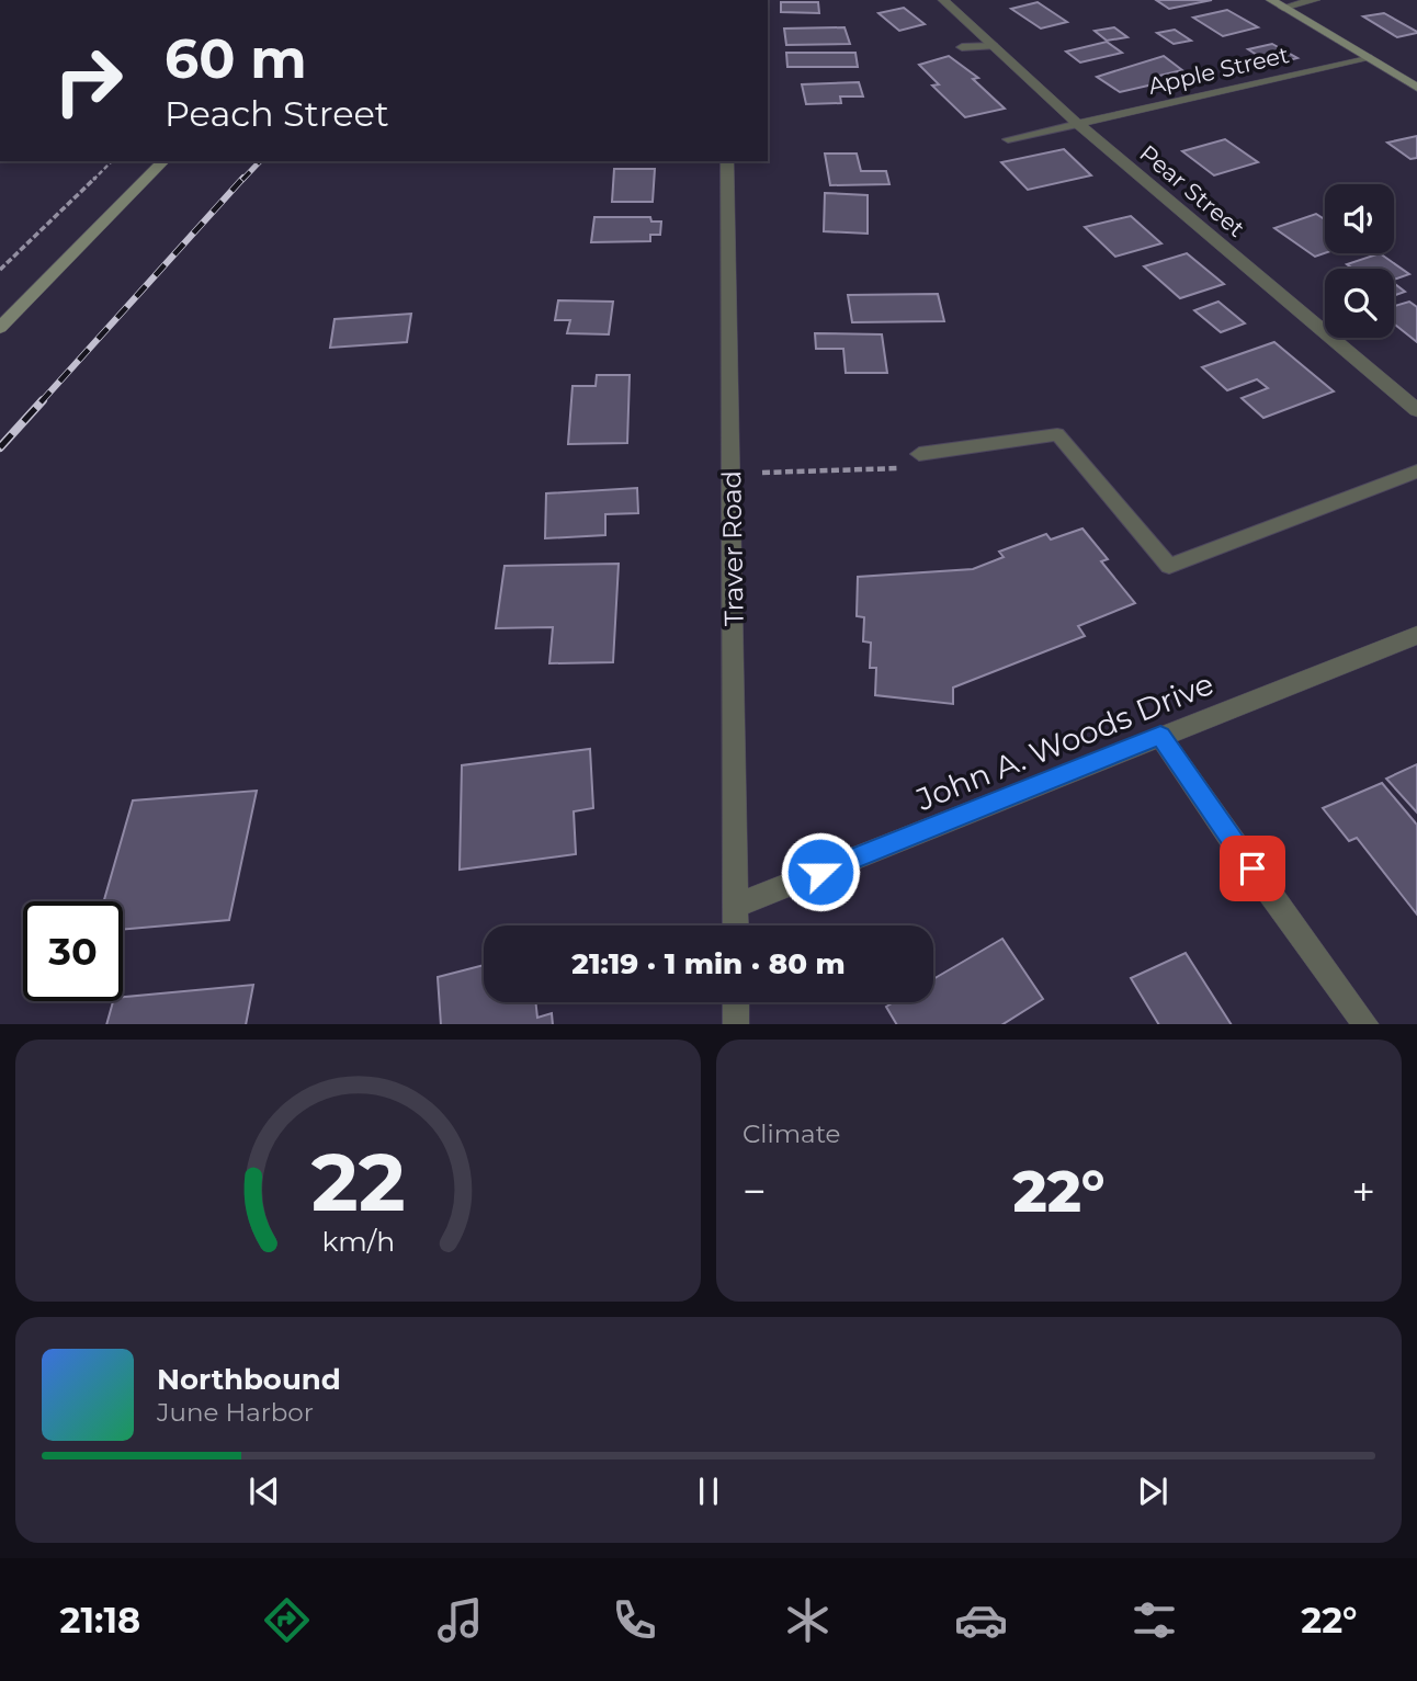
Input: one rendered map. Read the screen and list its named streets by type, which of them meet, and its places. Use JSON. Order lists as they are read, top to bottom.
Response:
{
  "streets": {
    "street": [
      "Apple Street",
      "Pear Street",
      "Traver Road",
      "John A. Woods Drive"
    ]
  },
  "crossings": [
    ["Apple Street", "Pear Street"],
    ["Traver Road", "John A. Woods Drive"]
  ],
  "page": {
    "turn": ["60 m", "Peach Street"],
    "limit": "30",
    "trip": "21:19 · 1 min · 80 m",
    "tile": "Climate",
    "heat": ["−", "22°", "+"],
    "song": ["Northbound", "June Harbor"],
    "tabs": ["21:18", "22°"],
    "gauge": ["22", "km/h"]
  }
}
